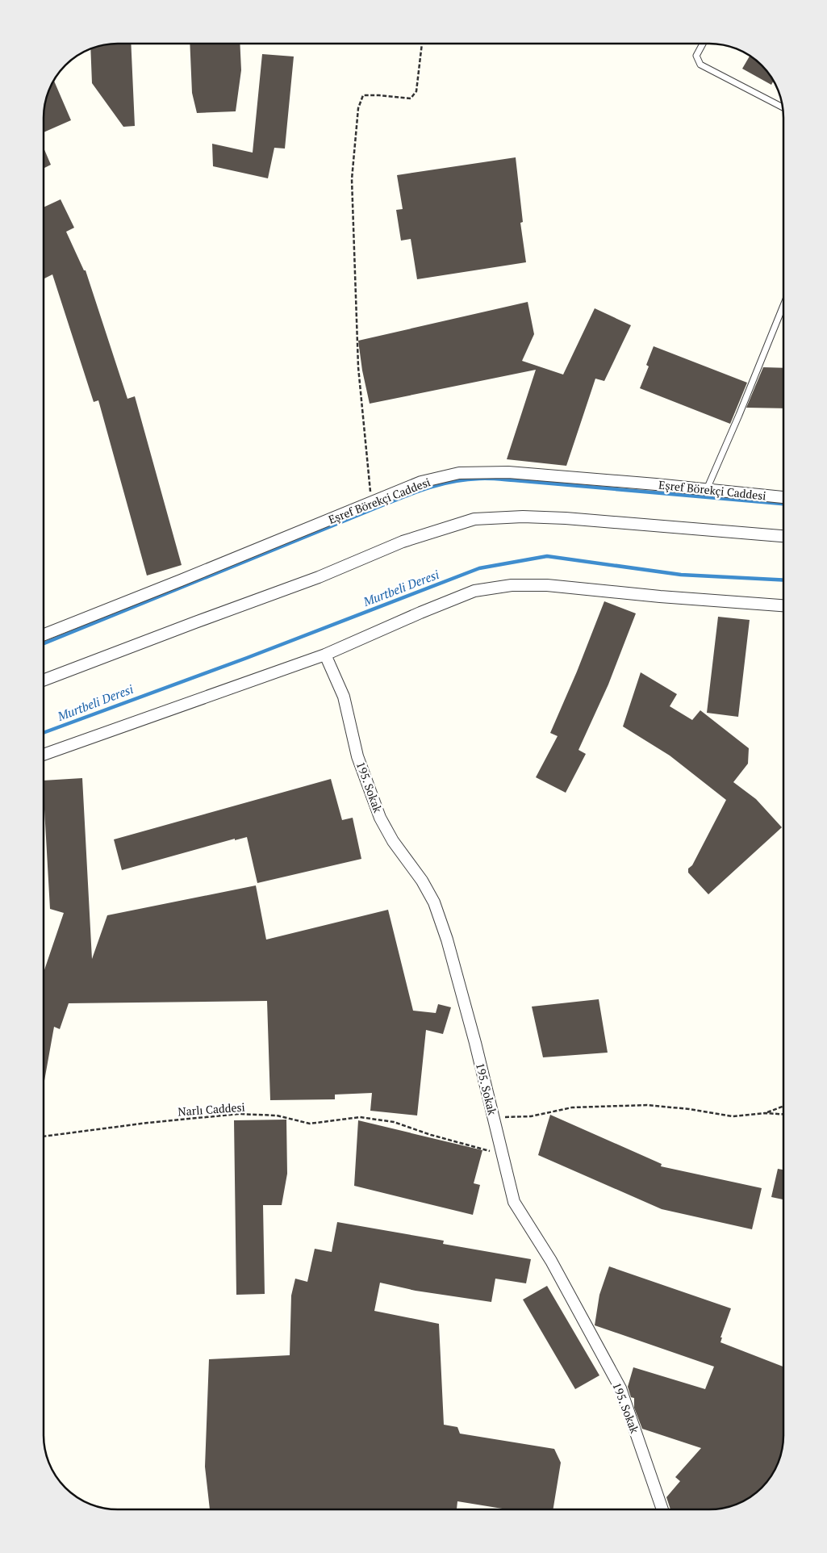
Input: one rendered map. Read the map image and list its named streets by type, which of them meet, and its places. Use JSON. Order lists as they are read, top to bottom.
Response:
{
  "streets": {
    "street": ["Eşref Börekçi Caddesi", "195. Sokak"],
    "path": ["Narlı Caddesi"]
  },
  "crossings": [
    ["195. Sokak", "Narlı Caddesi"]
  ],
  "water": ["Murtbeli Deresi"]
}
